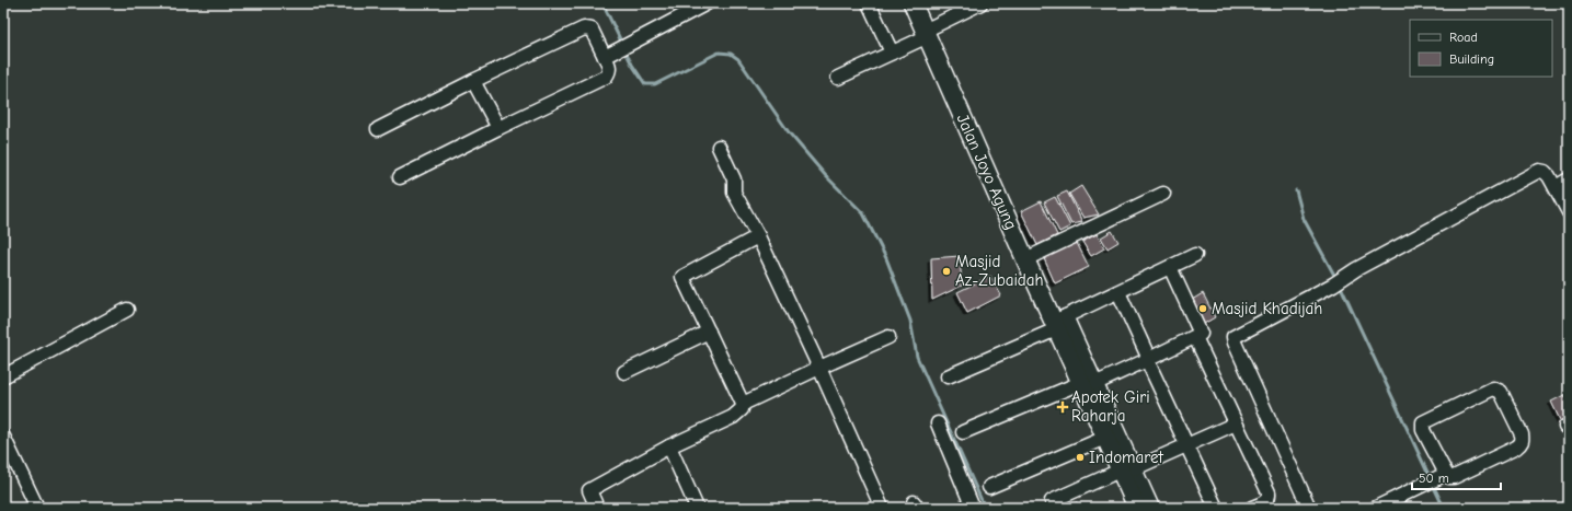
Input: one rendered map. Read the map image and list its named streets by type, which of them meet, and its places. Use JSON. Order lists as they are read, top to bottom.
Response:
{
  "streets": {
    "main road": ["Jalan Joyo Agung"]
  },
  "places": {
    "other": ["Masjid Az-Zubaidah", "Masjid Khadijah", "Indomaret"],
    "health": ["Apotek Giri Raharja"]
  },
  "legend": ["Road", "Building"],
  "scale_bar": "50 m"
}
